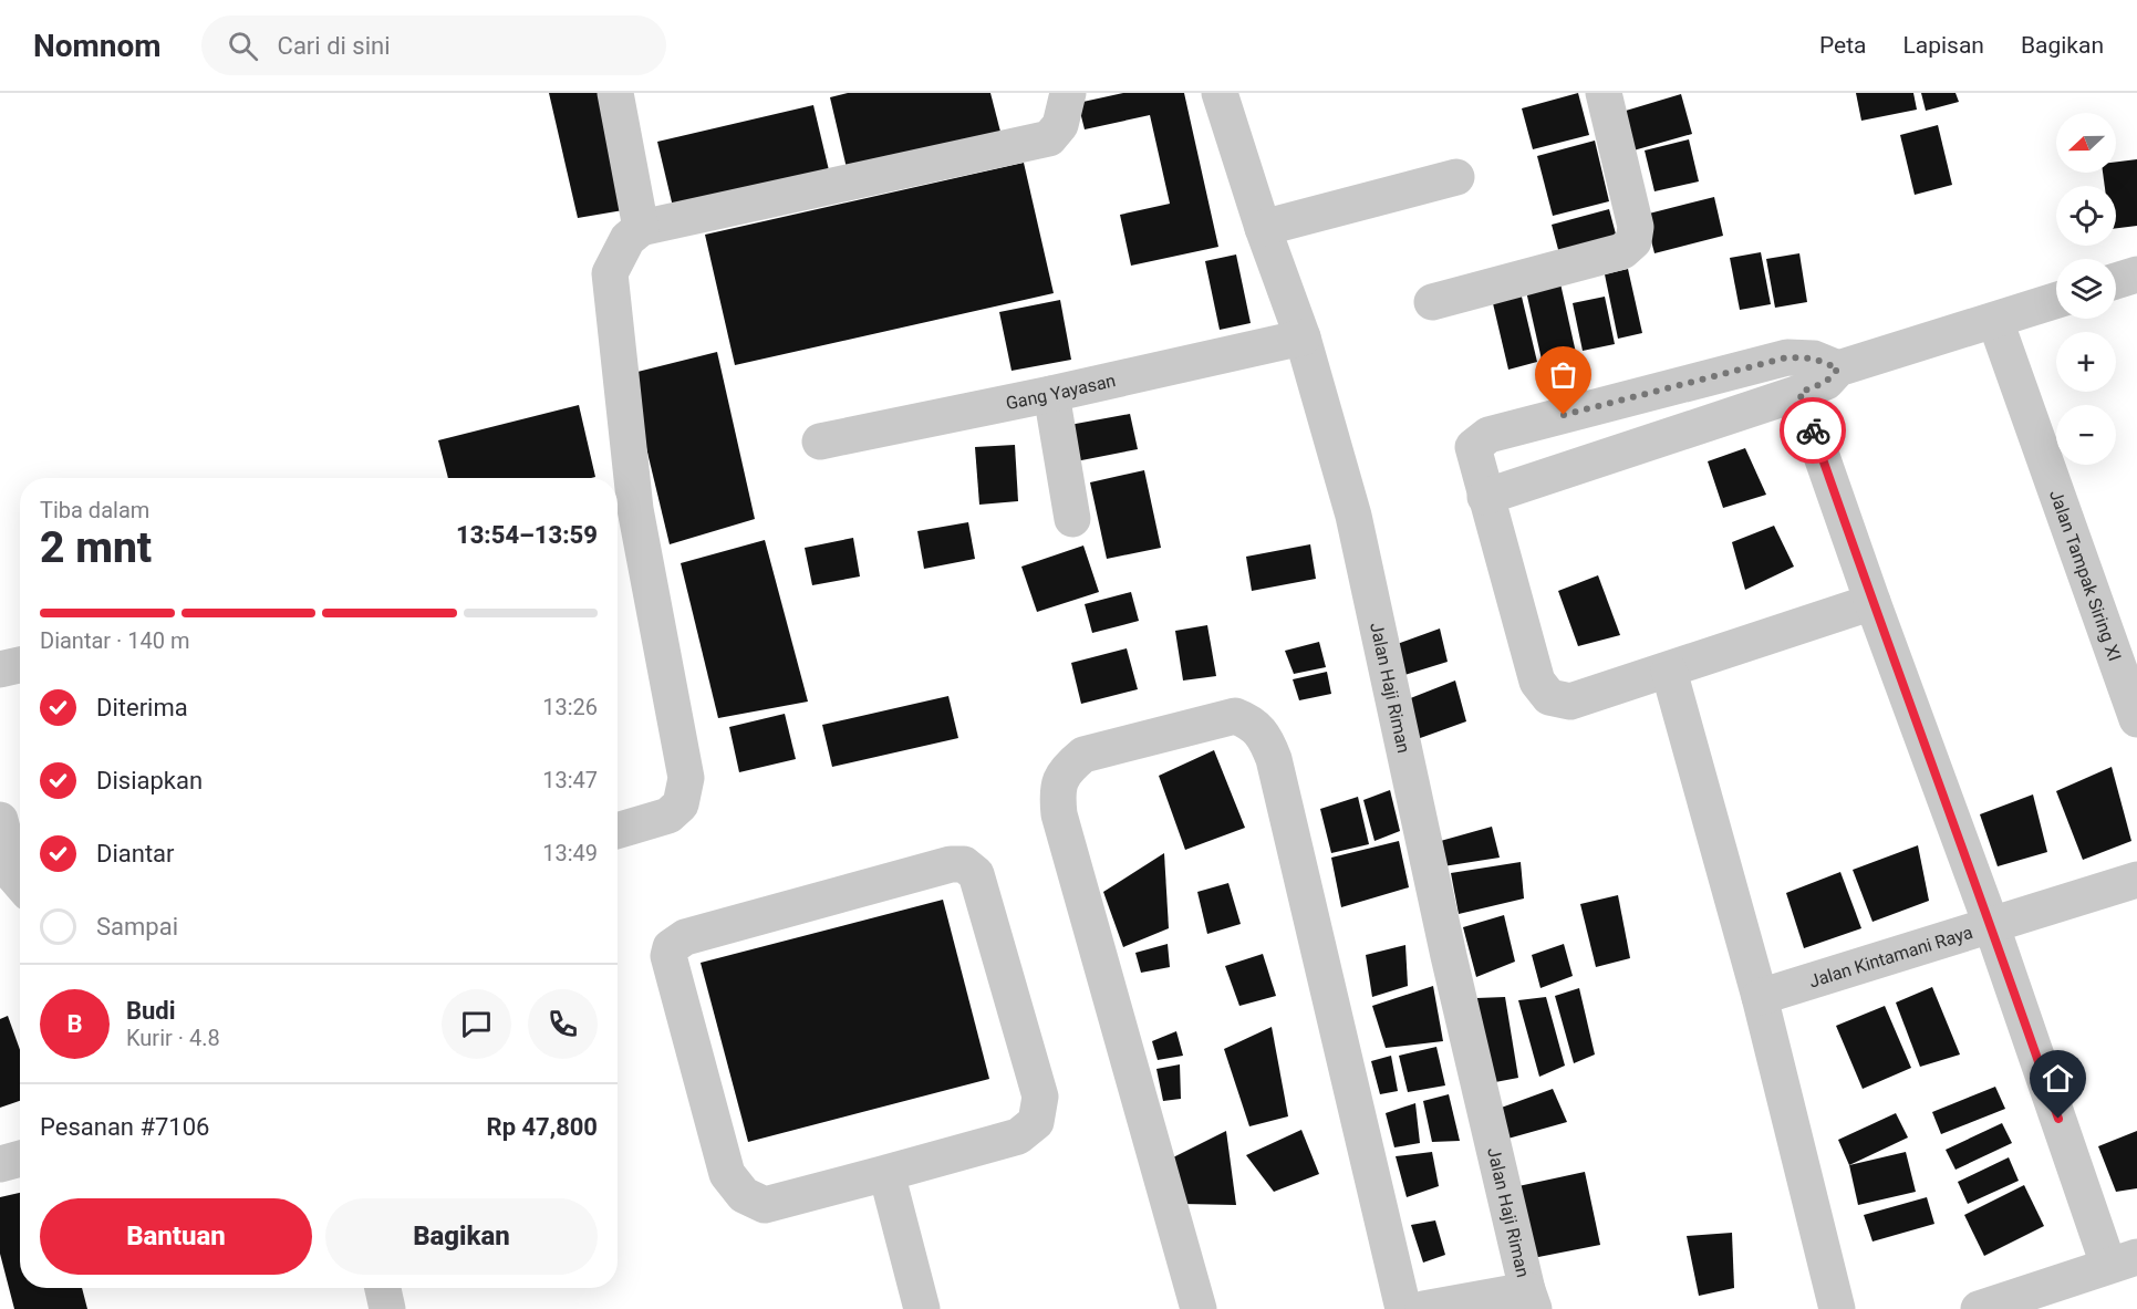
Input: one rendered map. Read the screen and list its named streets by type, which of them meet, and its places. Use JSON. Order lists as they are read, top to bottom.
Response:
{
  "streets": {
    "street": [
      "Gang Yayasan",
      "Jalan Tampak Siring XI",
      "Jalan Haji Riman",
      "Jalan Kintamani Raya"
    ]
  },
  "crossings": [
    ["Gang Yayasan", "Jalan Haji Riman"]
  ],
  "north": "left",
  "page": {
    "header": "Nomnom",
    "search": "Cari di sini",
    "nav": ["Peta", "Lapisan", "Bagikan"],
    "map_buttons": ["+", "−"],
    "heading": ["2 mnt", "Tiba dalam", "13:54–13:59"],
    "panel": [
      "Budi",
      "Kurir · 4.8",
      "Pesanan #7106",
      "Rp 47,800"
    ],
    "bar": "Diantar · 140 m",
    "list": [
      ["Diterima", "13:26"],
      ["Disiapkan", "13:47"],
      ["Diantar", "13:49"],
      "Sampai"
    ],
    "round": "B",
    "buttons": ["Bantuan", "Bagikan"]
  }
}
